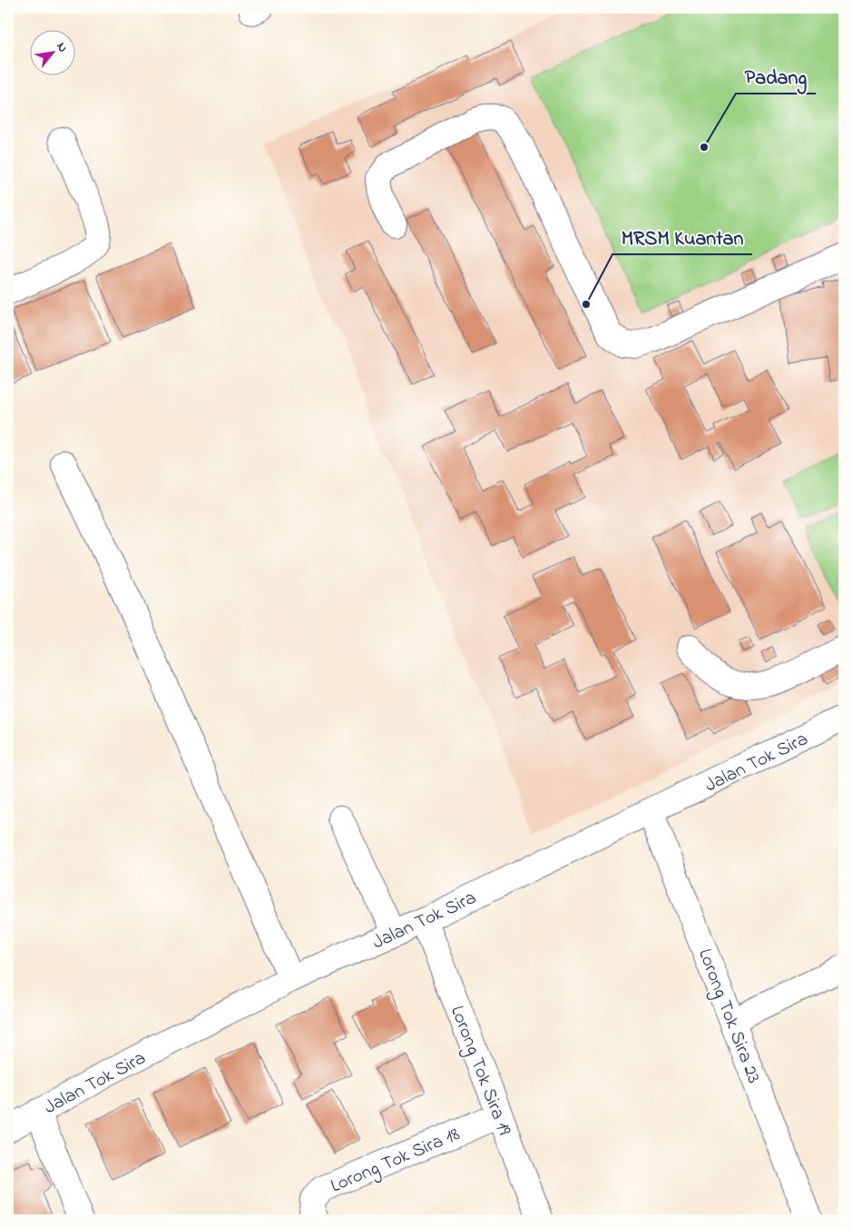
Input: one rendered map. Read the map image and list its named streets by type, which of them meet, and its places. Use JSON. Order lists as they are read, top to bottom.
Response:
{
  "streets": {
    "street": [
      "Jalan Tok Sira",
      "Lorong Tok Sira 23",
      "Lorong Tok Sira 19",
      "Lorong Tok Sira 18"
    ]
  },
  "crossings": [
    ["Jalan Tok Sira", "Lorong Tok Sira 23"],
    ["Jalan Tok Sira", "Lorong Tok Sira 19"],
    ["Lorong Tok Sira 19", "Lorong Tok Sira 18"]
  ],
  "places": ["Padang", "MRSM Kuantan"],
  "north": "top right"
}
